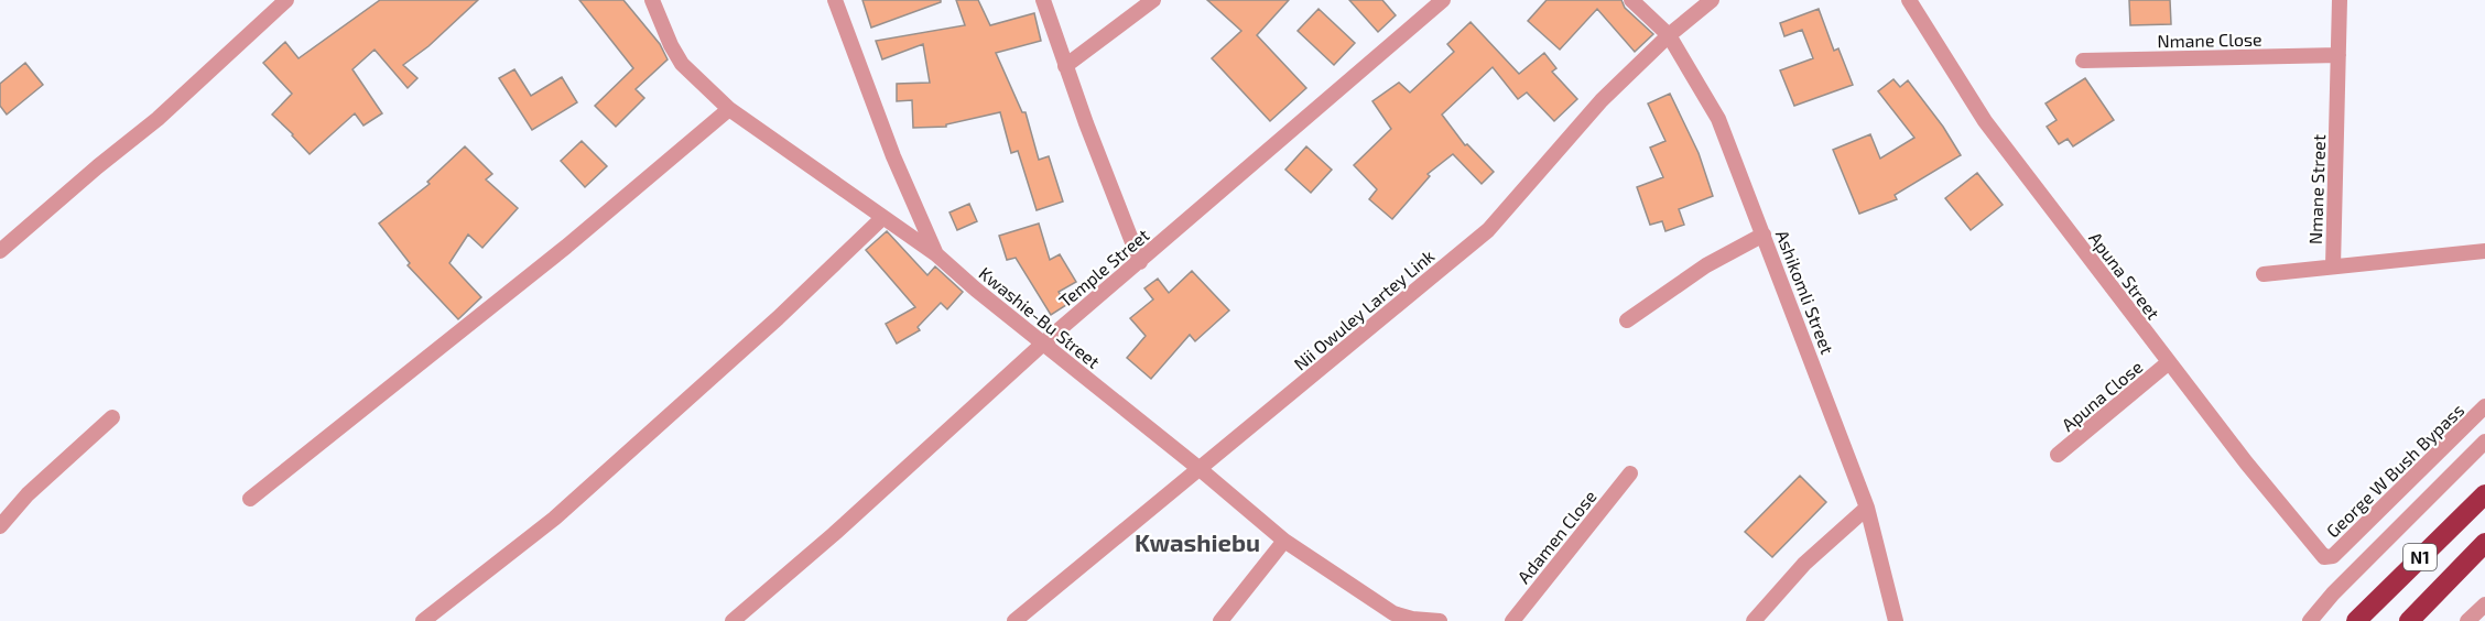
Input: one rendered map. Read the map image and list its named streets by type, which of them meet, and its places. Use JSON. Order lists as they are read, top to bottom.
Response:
{
  "streets": {
    "highway": ["N1"],
    "street": [
      "Nmane Close",
      "Nmane Street",
      "Temple Street",
      "Apuna Street",
      "Ashikomli Street",
      "Nii Owuley Lartey Link",
      "Kwashie-Bu Street",
      "Apuna Close",
      "George W Bush Bypass",
      "Adamen Close"
    ]
  },
  "crossings": [
    ["Nmane Close", "Nmane Street"],
    ["Temple Street", "Kwashie-Bu Street"],
    ["Apuna Street", "Apuna Close"],
    ["Apuna Street", "George W Bush Bypass"],
    ["Ashikomli Street", "Nii Owuley Lartey Link"],
    ["Nii Owuley Lartey Link", "Kwashie-Bu Street"]
  ],
  "districts": ["Kwashiebu"]
}
